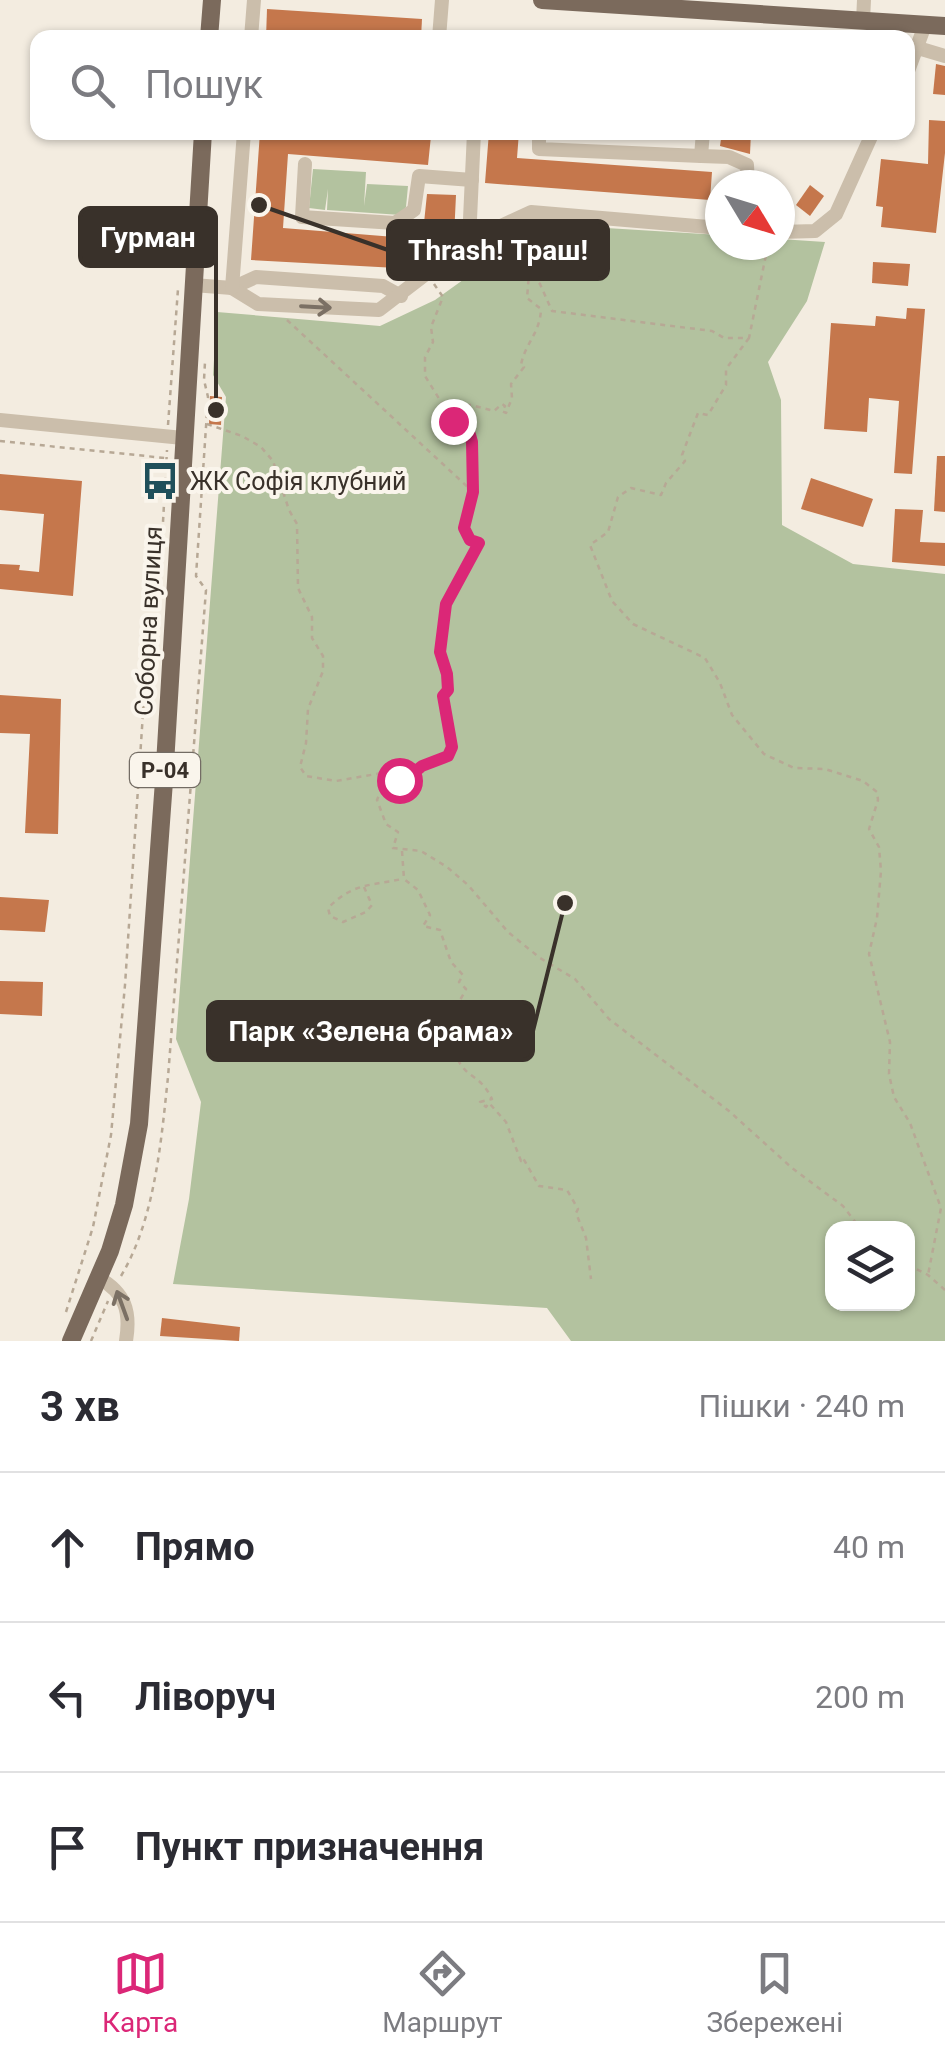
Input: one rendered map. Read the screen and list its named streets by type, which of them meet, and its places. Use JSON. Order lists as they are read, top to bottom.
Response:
{
  "streets": {
    "main road": ["Соборна вулиця", "Р-04"]
  },
  "places": {
    "other": ["Thrash! Траш!", "Гурман", "Парк «Зелена брама»"],
    "bus stop": ["ЖК Софія клубний"]
  },
  "north": "bottom right",
  "page": {
    "search": "Пошук",
    "heading": ["3 хв", "Пішки · 240 m"],
    "list": [
      ["Прямо", "40 m"],
      ["Ліворуч", "200 m"],
      "Пункт призначення"
    ],
    "nav": ["Карта", "Маршрут", "Збережені"]
  }
}
